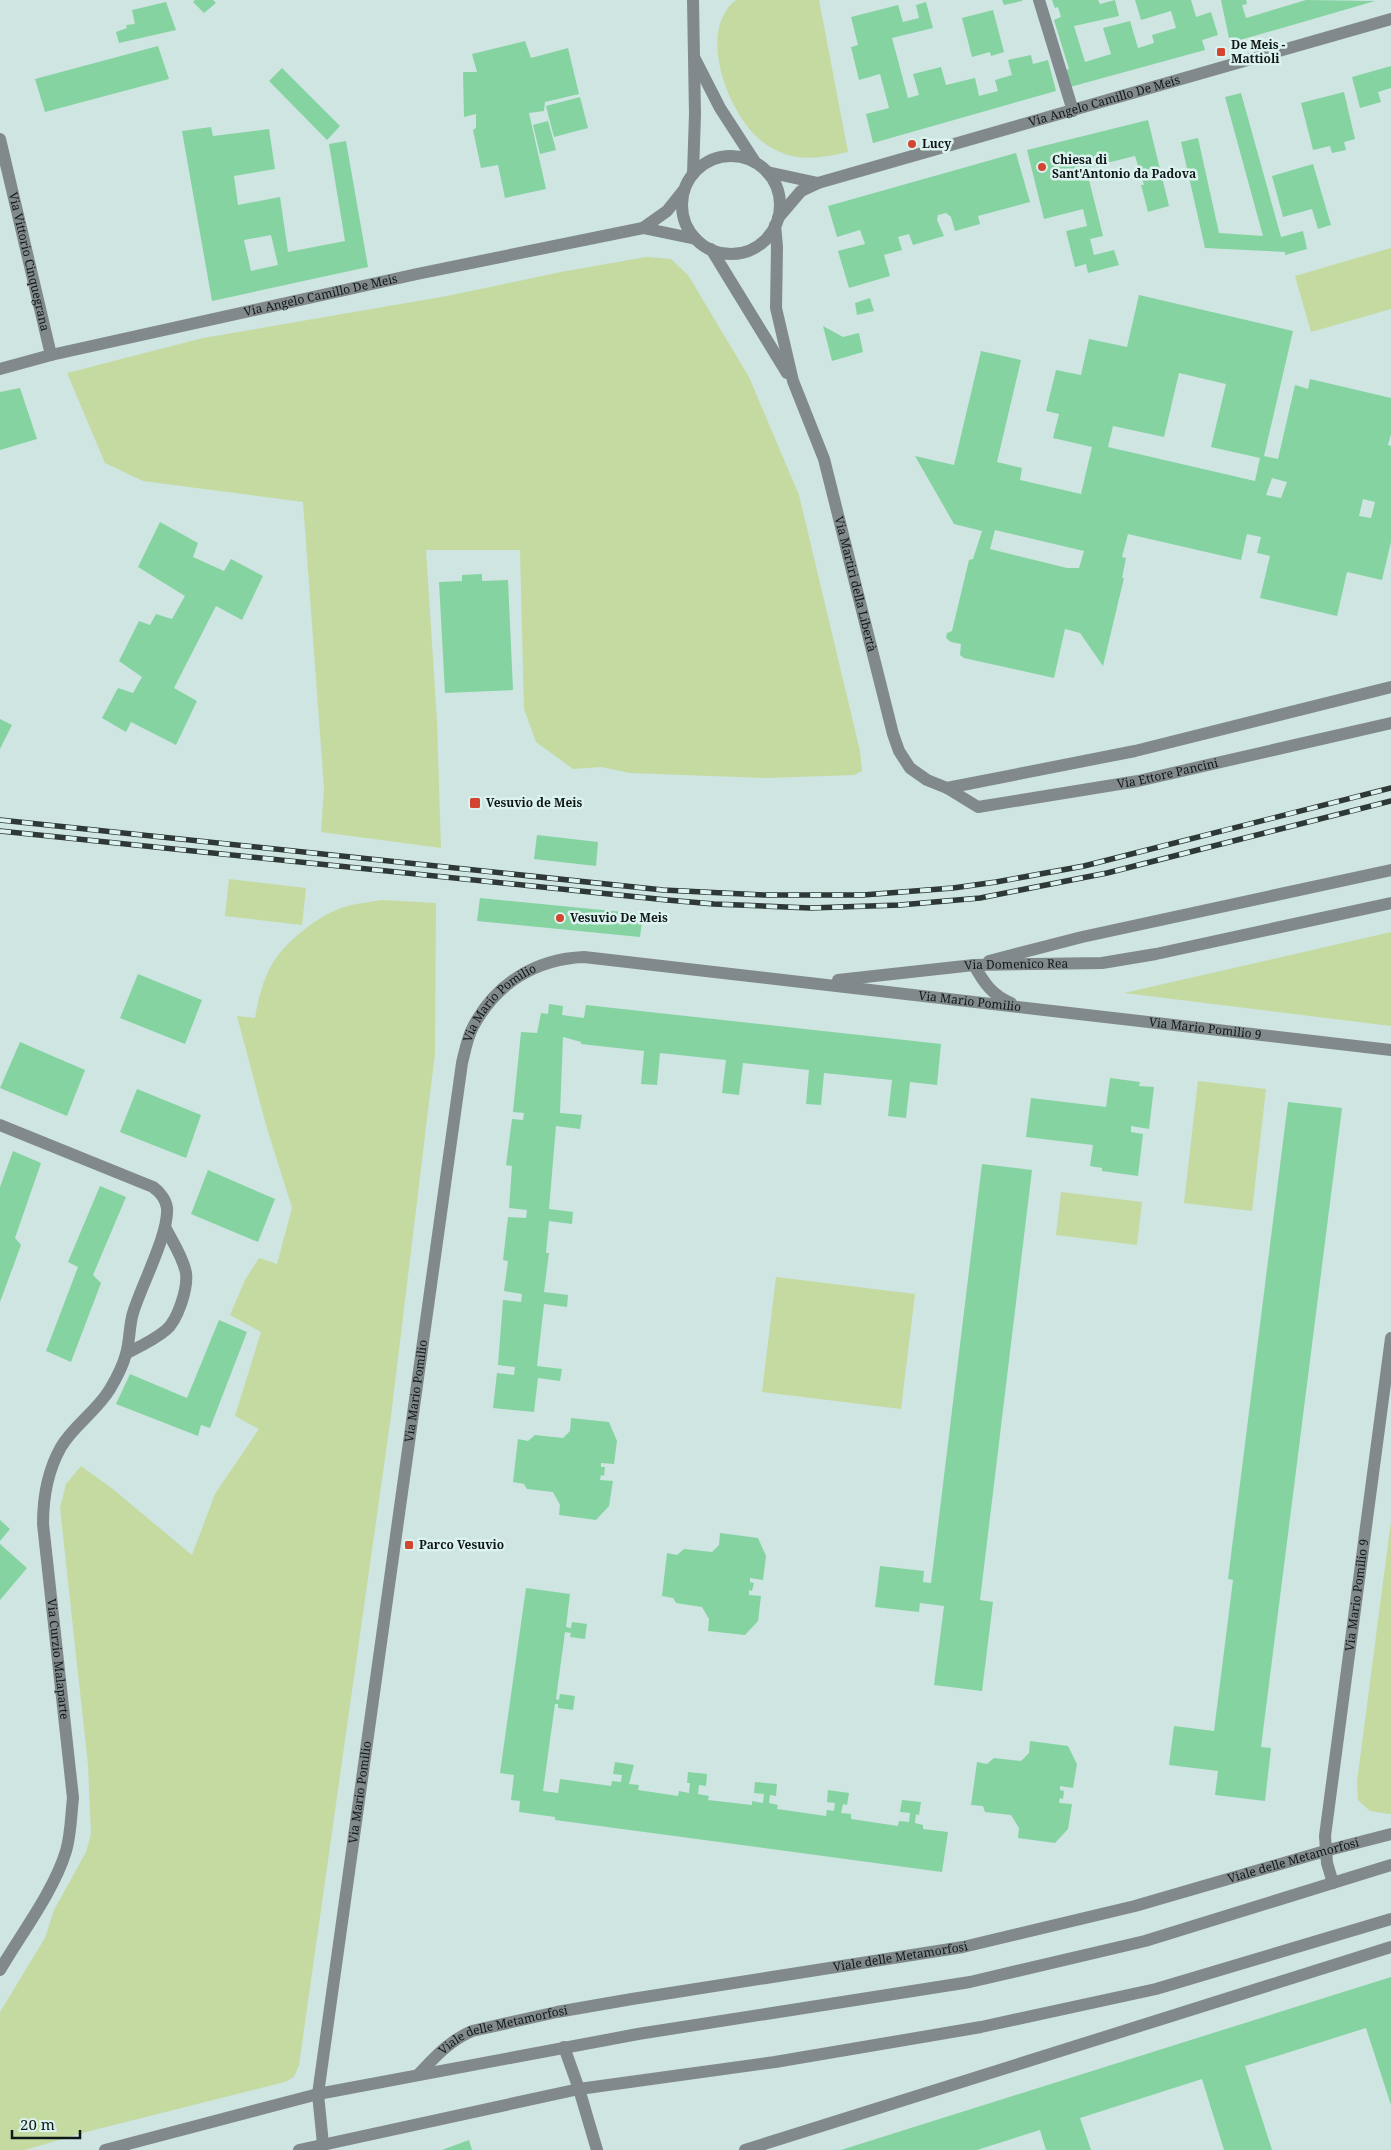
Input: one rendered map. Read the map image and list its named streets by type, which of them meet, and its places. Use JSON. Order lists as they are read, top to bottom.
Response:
{
  "streets": {
    "street": [
      "Via Angelo Camillo De Meis",
      "Via Vittorio Cinquegrana",
      "Via Martiri della Libertà",
      "Via Ettore Pancini",
      "Via Domenico Rea",
      "Via Mario Pomilio",
      "Via Mario Pomilio 9",
      "Via Curzio Malaparte",
      "Viale delle Metamorfosi"
    ]
  },
  "crossings": [
    ["Via Angelo Camillo De Meis", "Via Vittorio Cinquegrana"],
    ["Via Angelo Camillo De Meis", "Via Martiri della Libertà"],
    ["Via Martiri della Libertà", "Via Ettore Pancini"],
    ["Via Domenico Rea", "Via Mario Pomilio"],
    ["Via Mario Pomilio", "Via Mario Pomilio 9"],
    ["Via Mario Pomilio", "Viale delle Metamorfosi"],
    ["Via Mario Pomilio 9", "Viale delle Metamorfosi"]
  ],
  "places": {
    "transit": ["De Meis - Mattioli", "Vesuvio de Meis", "Parco Vesuvio"],
    "other": ["Lucy", "Chiesa di Sant'Antonio da Padova", "Vesuvio De Meis"]
  },
  "scale_bar": "20 m"
}
